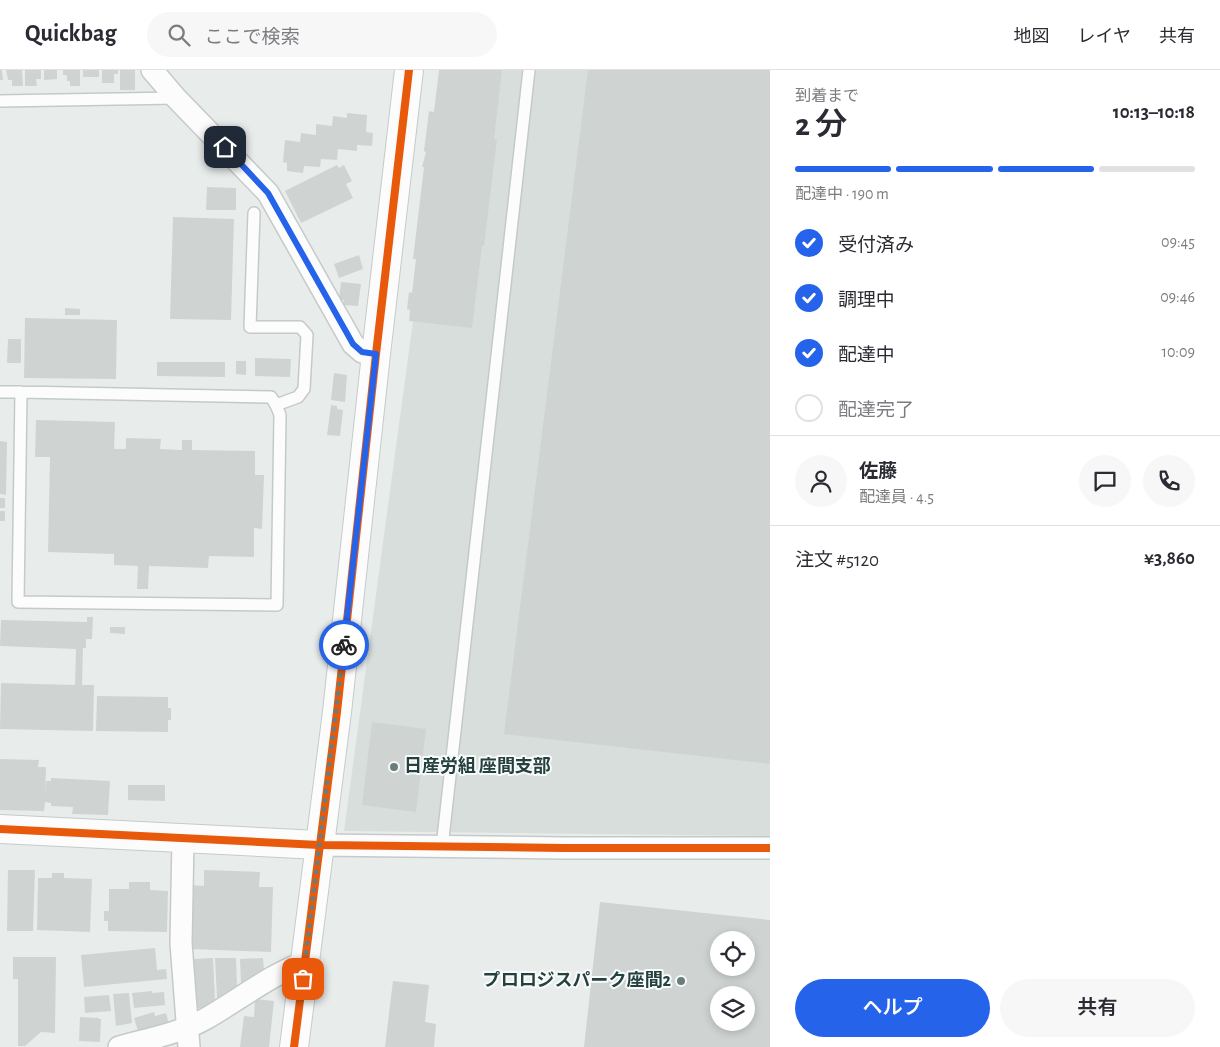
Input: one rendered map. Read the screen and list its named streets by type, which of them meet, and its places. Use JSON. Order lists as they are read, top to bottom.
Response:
{
  "places": ["日産労組 座間支部", "プロロジスパーク座間2"],
  "page": {
    "header": "Quickbag",
    "search": "ここで検索",
    "nav": ["地図", "レイヤ", "共有"],
    "heading": ["2 分", "到着まで", "10:13–10:18"],
    "panel": [
      "佐藤",
      "配達員 · 4.5",
      "注文 #5120",
      "¥3,860"
    ],
    "bar": "配達中 · 190 m",
    "list": [
      ["受付済み", "09:45"],
      ["調理中", "09:46"],
      ["配達中", "10:09"],
      "配達完了"
    ],
    "buttons": ["ヘルプ", "共有"]
  }
}
